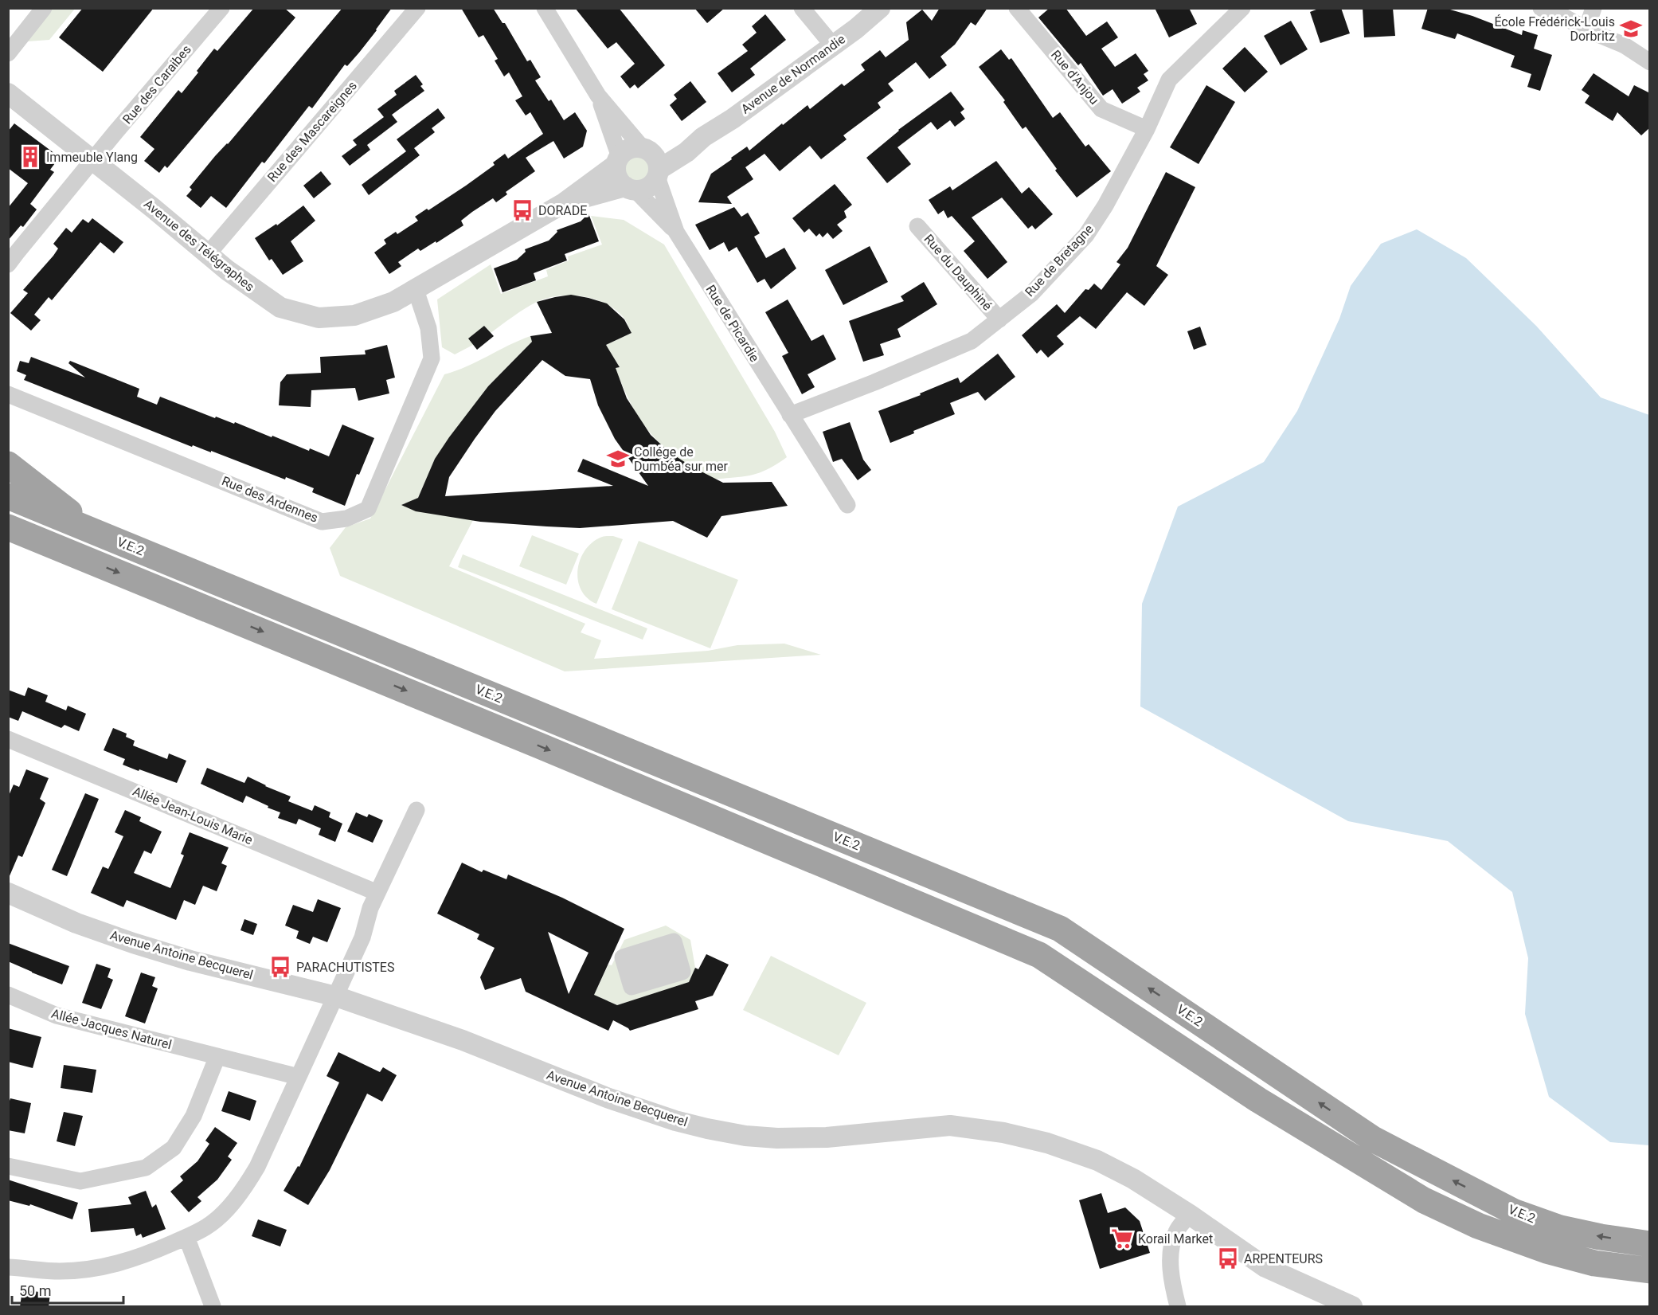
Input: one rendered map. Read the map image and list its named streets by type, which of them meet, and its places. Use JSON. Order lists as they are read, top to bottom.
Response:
{
  "streets": {
    "highway": ["V.E.2"],
    "street": [
      "Avenue de Normandie",
      "Rue d'Anjou",
      "Rue des Caraibes",
      "Rue des Mascareignes",
      "Avenue des Télégraphes",
      "Rue de Bretagne",
      "Rue du Dauphiné",
      "Rue de Picardie",
      "Rue des Ardennes",
      "Allée Jean-Louis Marie",
      "Avenue Antoine Becquerel",
      "Allée Jacques Naturel"
    ]
  },
  "crossings": [
    ["Avenue de Normandie", "Avenue des Télégraphes"],
    ["Avenue de Normandie", "Rue de Picardie"],
    ["Rue d'Anjou", "Rue de Bretagne"],
    ["Rue des Caraibes", "Avenue des Télégraphes"],
    ["Rue des Mascareignes", "Avenue des Télégraphes"],
    ["Avenue des Télégraphes", "Rue de Picardie"],
    ["Avenue des Télégraphes", "Rue des Ardennes"],
    ["Rue de Bretagne", "Rue du Dauphiné"],
    ["Rue de Bretagne", "Rue de Picardie"]
  ],
  "places": {
    "school or university": ["École Frédérick-Louis Dorbritz", "Collége de Dumbéa sur mer"],
    "building": ["Immeuble Ylang"],
    "bus stop": ["DORADE", "PARACHUTISTES", "ARPENTEURS"],
    "supermarket": ["Korail Market"]
  },
  "scale_bar": "50 m"
}
